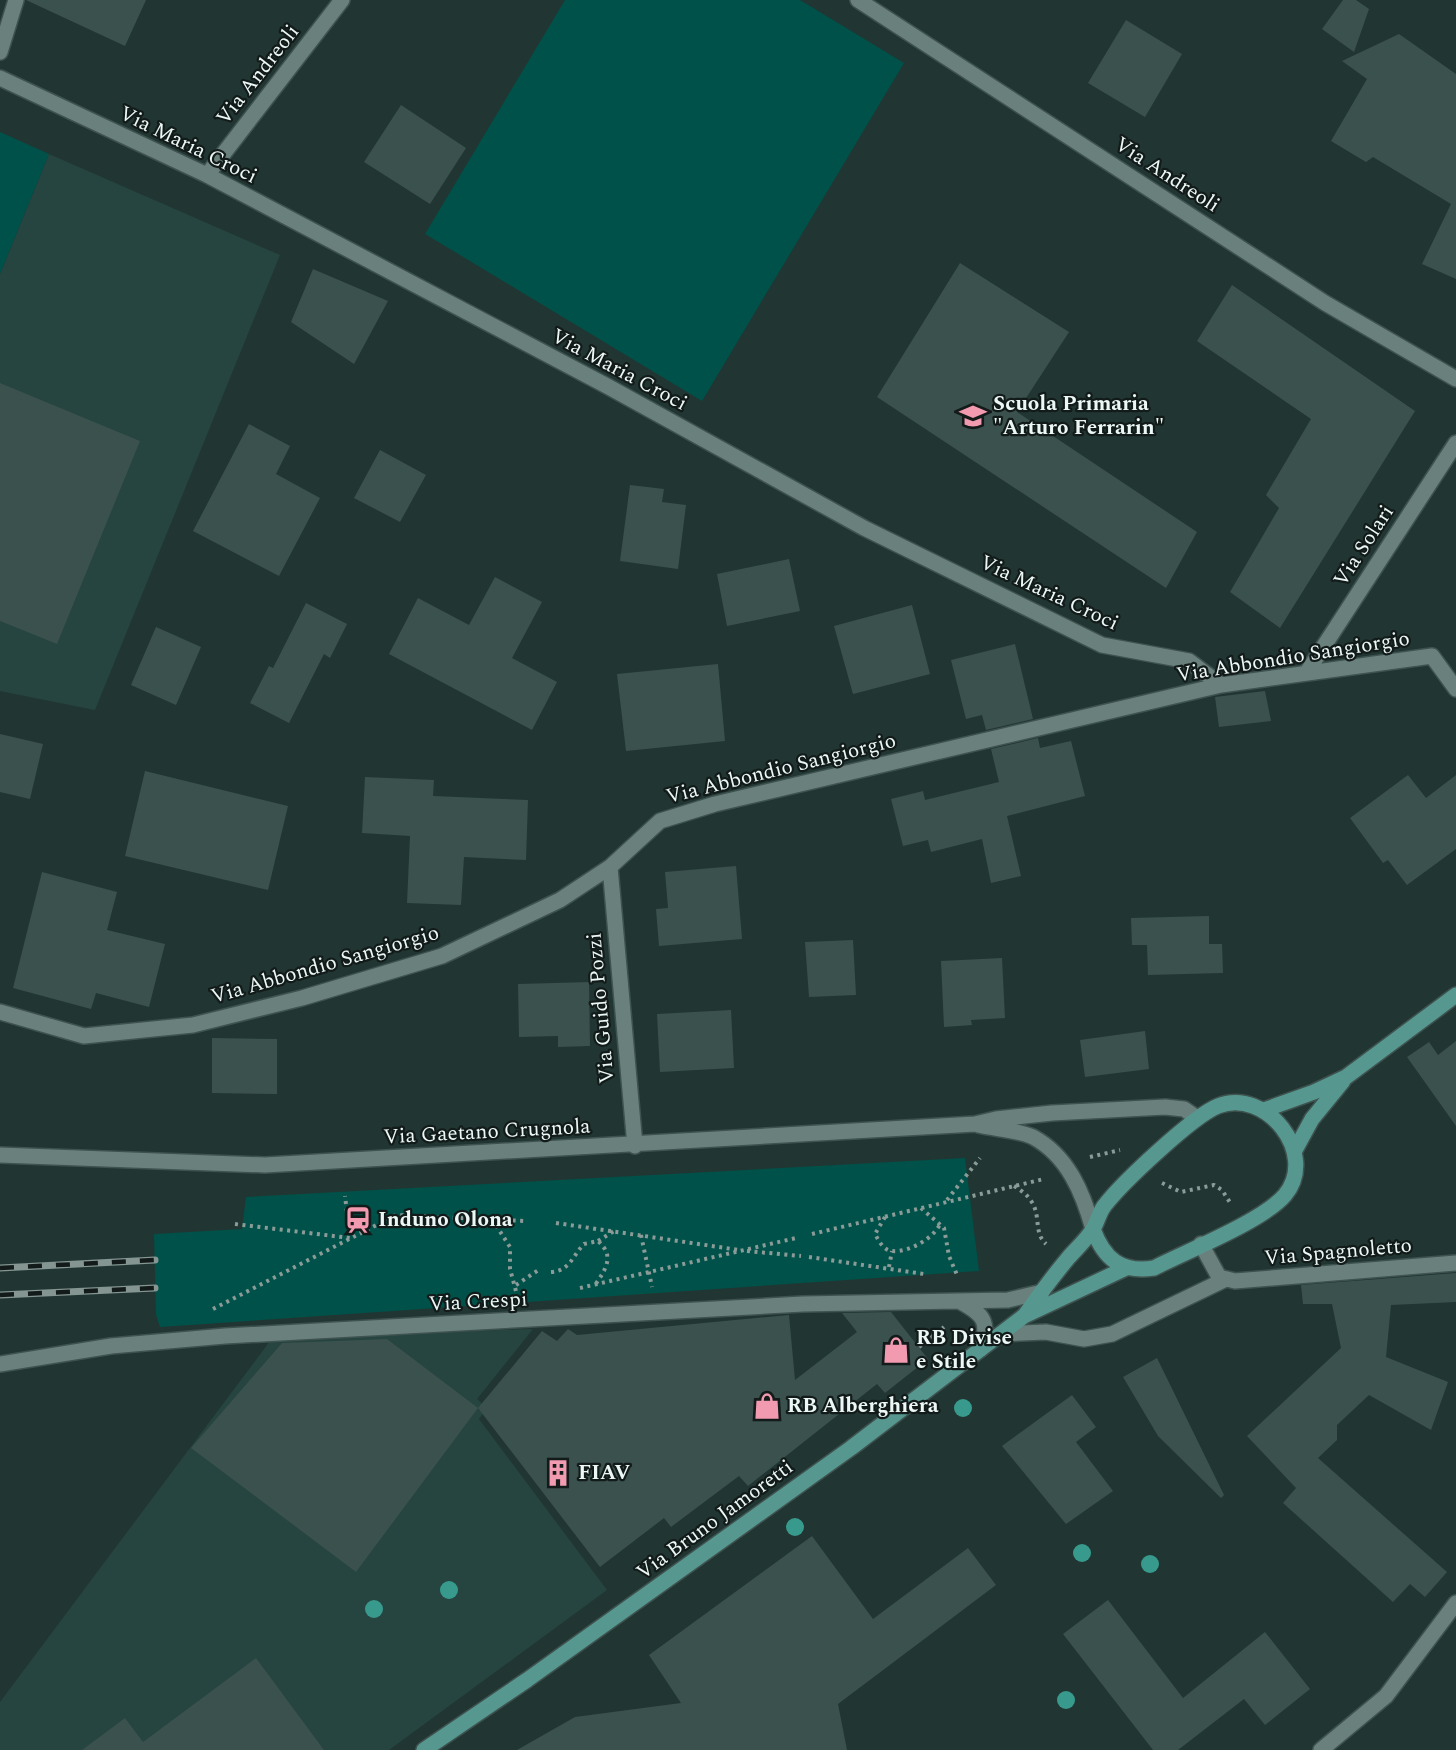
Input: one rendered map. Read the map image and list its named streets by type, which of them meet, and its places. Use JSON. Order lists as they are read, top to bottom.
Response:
{
  "streets": {
    "street": [
      "Via Andreoli",
      "Via Maria Croci",
      "Via Solari",
      "Via Abbondio Sangiorgio",
      "Via Guido Pozzi",
      "Via Gaetano Crugnola",
      "Via Spagnoletto",
      "Via Crespi",
      "Via Bruno Jamoretti"
    ]
  },
  "crossings": [
    ["Via Andreoli", "Via Maria Croci"],
    ["Via Maria Croci", "Via Abbondio Sangiorgio"],
    ["Via Solari", "Via Abbondio Sangiorgio"],
    ["Via Abbondio Sangiorgio", "Via Guido Pozzi"],
    ["Via Guido Pozzi", "Via Gaetano Crugnola"],
    ["Via Gaetano Crugnola", "Via Bruno Jamoretti"],
    ["Via Spagnoletto", "Via Bruno Jamoretti"],
    ["Via Crespi", "Via Bruno Jamoretti"]
  ],
  "places": {
    "school or university": ["Scuola Primaria \"Arturo Ferrarin\""],
    "station": ["Induno Olona"],
    "shop": ["RB Divise e Stile", "RB Alberghiera"],
    "building": ["FIAV"]
  }
}
